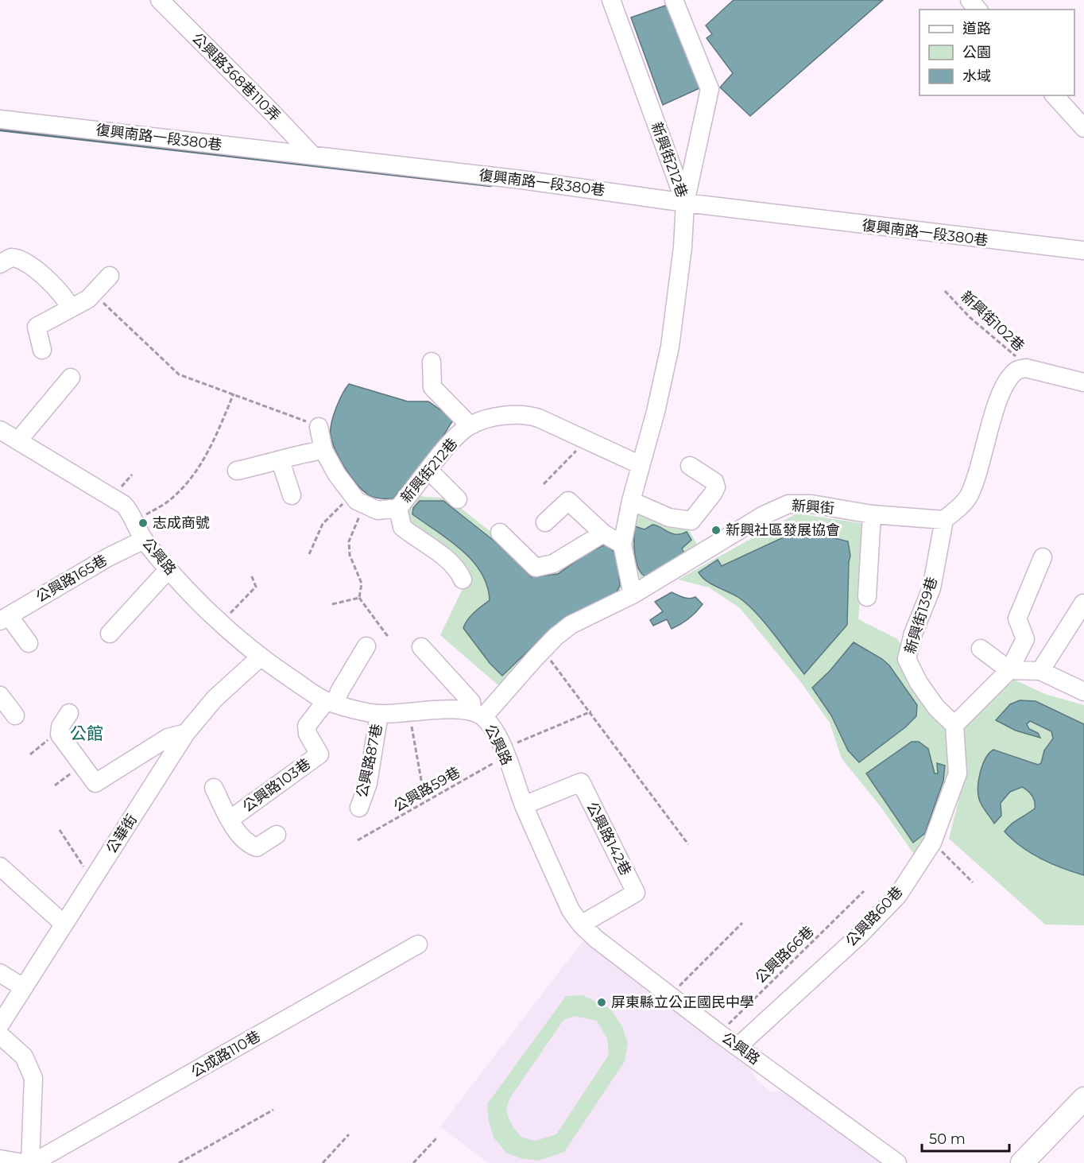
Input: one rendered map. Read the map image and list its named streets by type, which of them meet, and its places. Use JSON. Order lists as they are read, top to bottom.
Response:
{
  "streets": {
    "street": [
      "公興路368巷110弄",
      "復興南路一段380巷",
      "新興街212巷",
      "新興街",
      "公興路",
      "公興路165巷",
      "新興街139巷",
      "公興路87巷",
      "公興路103巷",
      "公華街",
      "公興路142巷",
      "公興路60巷",
      "公成路110巷"
    ],
    "path": ["新興街102巷", "公興路59巷", "公興路66巷"]
  },
  "crossings": [
    ["公興路368巷110弄", "復興南路一段380巷"],
    ["復興南路一段380巷", "新興街212巷"],
    ["新興街212巷", "新興街"],
    ["新興街", "公興路"],
    ["新興街", "新興街139巷"],
    ["公興路", "公興路165巷"],
    ["公興路", "公興路87巷"],
    ["公興路", "公興路103巷"],
    ["公興路", "公興路59巷"],
    ["公興路", "公華街"],
    ["公興路", "公興路142巷"],
    ["公興路", "公興路60巷"],
    ["公興路", "公興路66巷"],
    ["新興街139巷", "公興路60巷"]
  ],
  "districts": ["公館"],
  "places": ["志成商號", "新興社區發展協會", "屏東縣立公正國民中學"],
  "legend": ["道路", "公園", "水域"],
  "scale_bar": "50 m"
}
